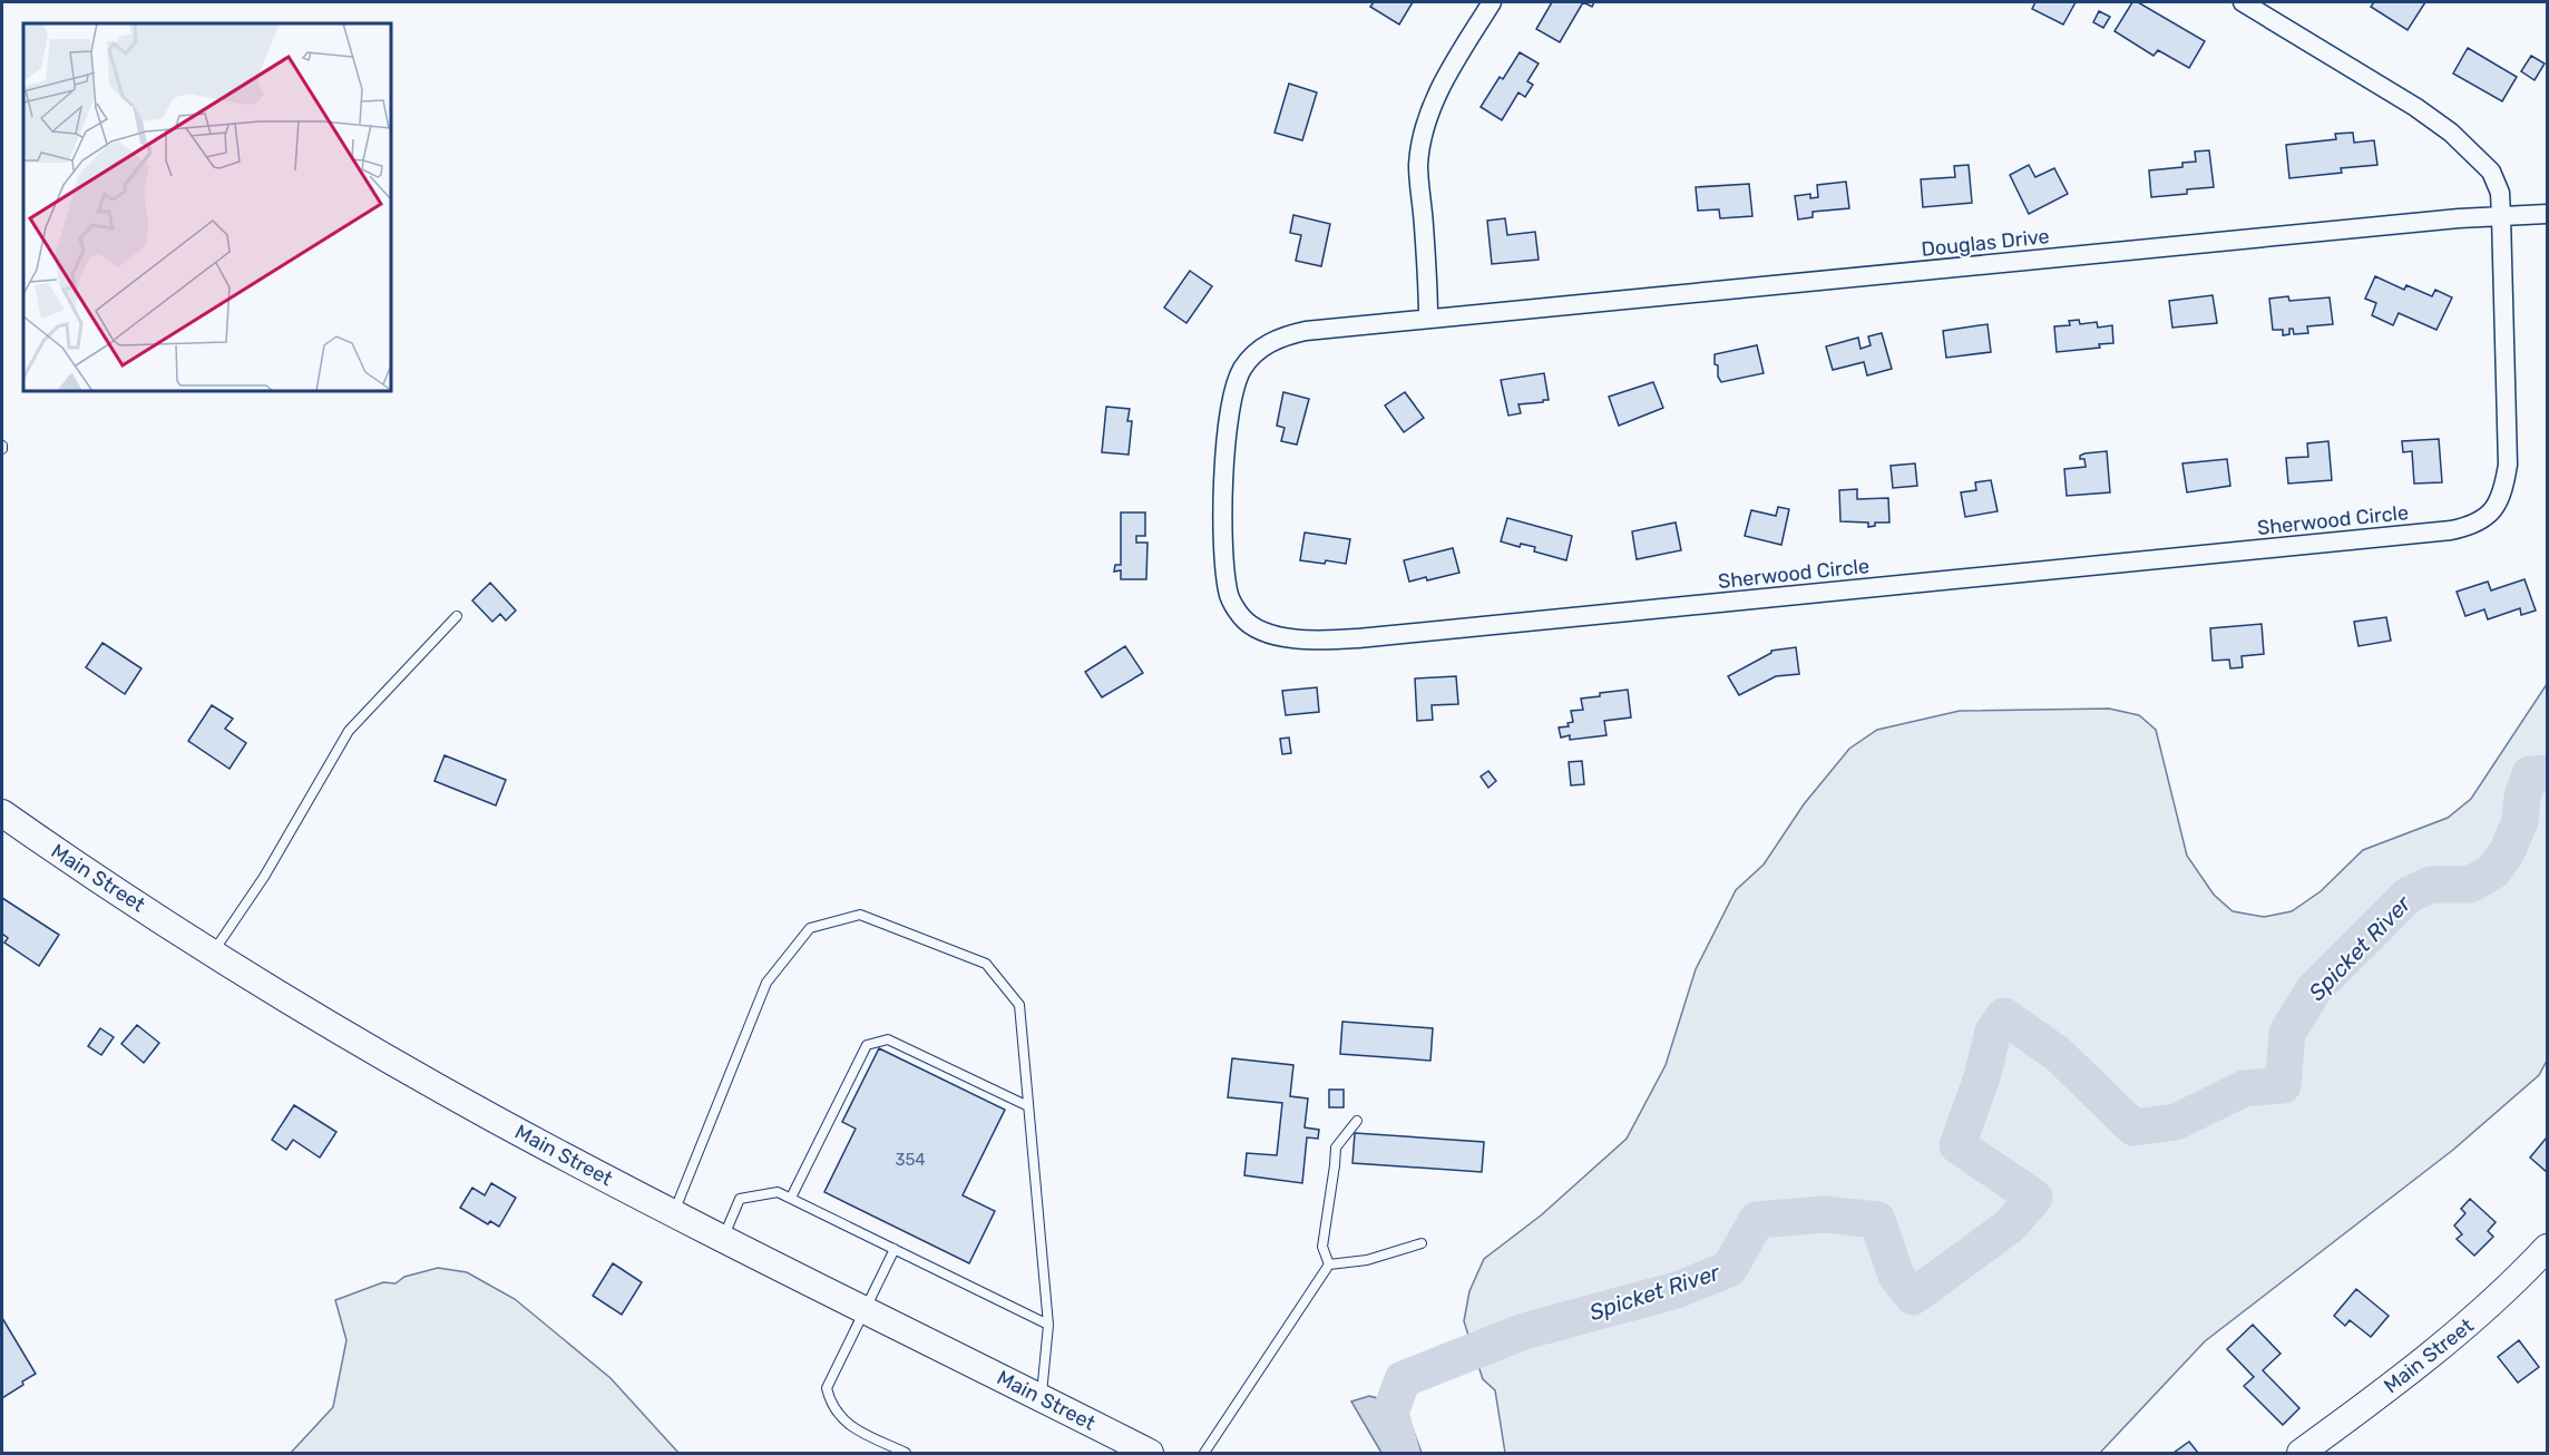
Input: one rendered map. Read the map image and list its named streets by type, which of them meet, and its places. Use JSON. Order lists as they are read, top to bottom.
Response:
{
  "streets": {
    "main road": ["Main Street"],
    "street": ["Douglas Drive", "Sherwood Circle"]
  },
  "crossings": [
    ["Douglas Drive", "Sherwood Circle"]
  ],
  "water": ["Spicket River"],
  "house_numbers": ["354"]
}
